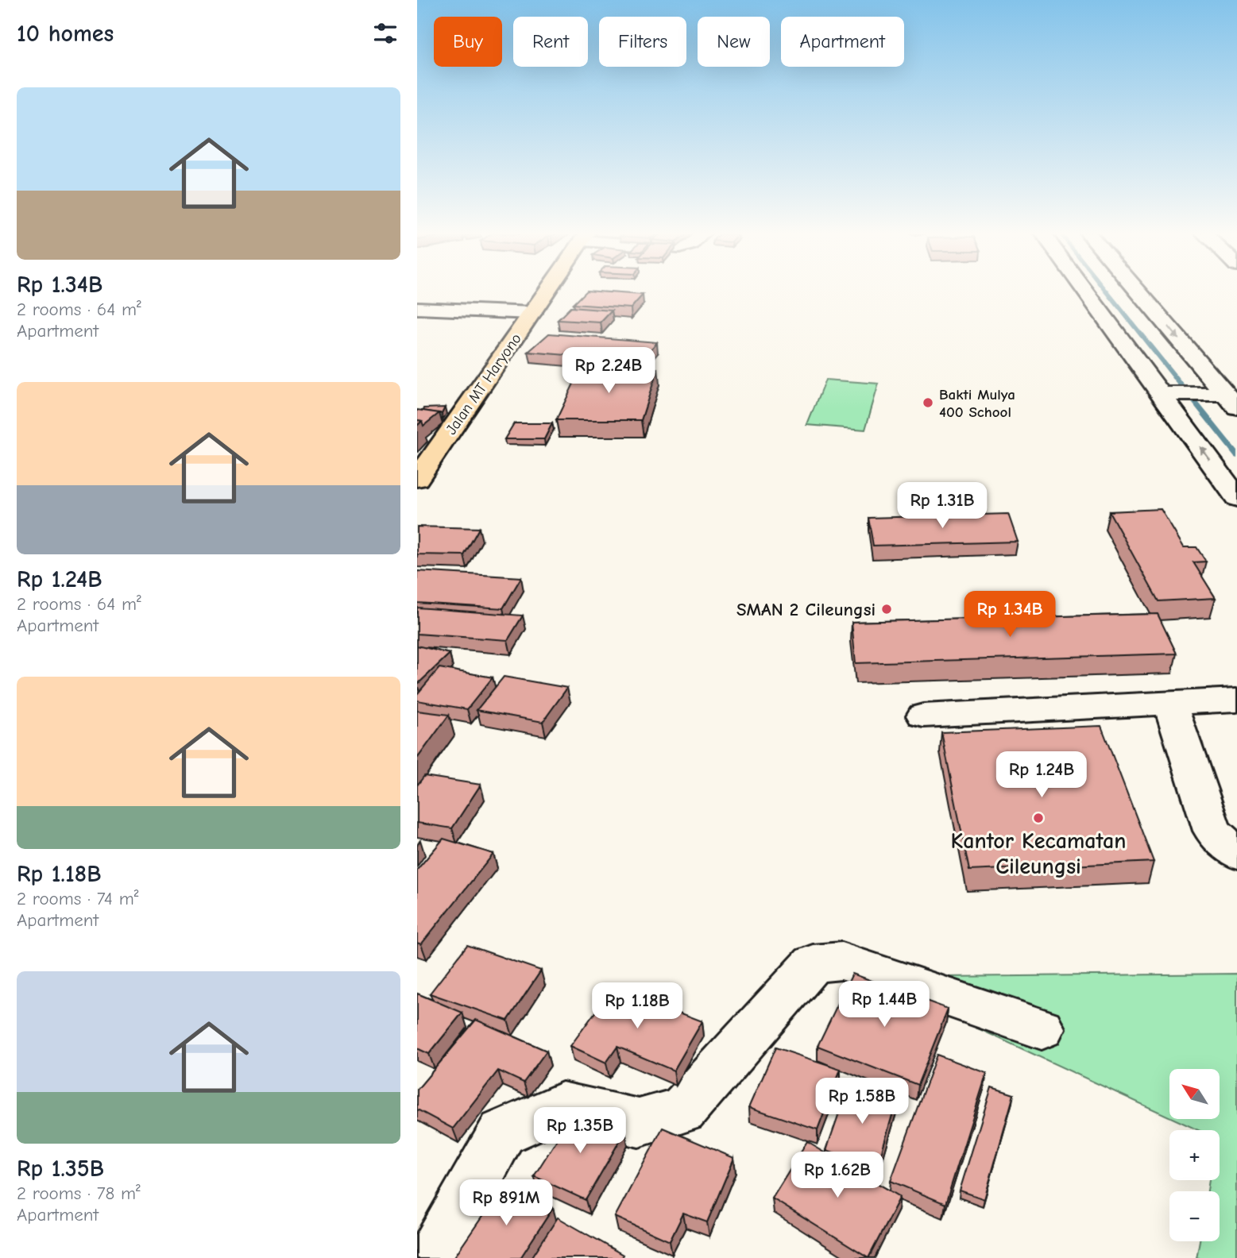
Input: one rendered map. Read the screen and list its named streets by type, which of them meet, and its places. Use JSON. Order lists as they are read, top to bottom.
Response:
{
  "streets": {
    "main road": ["Jalan MT Haryono"]
  },
  "places": ["Bakti Mulya 400 School", "SMAN 2 Cileungsi", "Kantor Kecamatan Cileungsi"],
  "north": "top left",
  "page": {
    "heading": "10 homes",
    "chip": [
      "Buy",
      "Rent",
      "Filters",
      "New",
      "Apartment"
    ],
    "list": [
      {
        "name": "Rp 1.34B",
        "note": "2 rooms · 64 m² · Apartment"
      },
      {
        "name": "Rp 1.24B",
        "note": "2 rooms · 64 m² · Apartment"
      },
      {
        "name": "Rp 1.18B",
        "note": "2 rooms · 74 m² · Apartment"
      },
      {
        "name": "Rp 1.35B",
        "note": "2 rooms · 78 m² · Apartment"
      }
    ],
    "price": [
      "Rp 2.24B",
      "Rp 1.31B",
      "Rp 1.34B",
      "Rp 1.24B",
      "Rp 1.44B",
      "Rp 1.18B",
      "Rp 1.58B",
      "Rp 1.35B",
      "Rp 1.62B",
      "Rp 891M"
    ],
    "map_buttons": ["+", "−"]
  }
}
